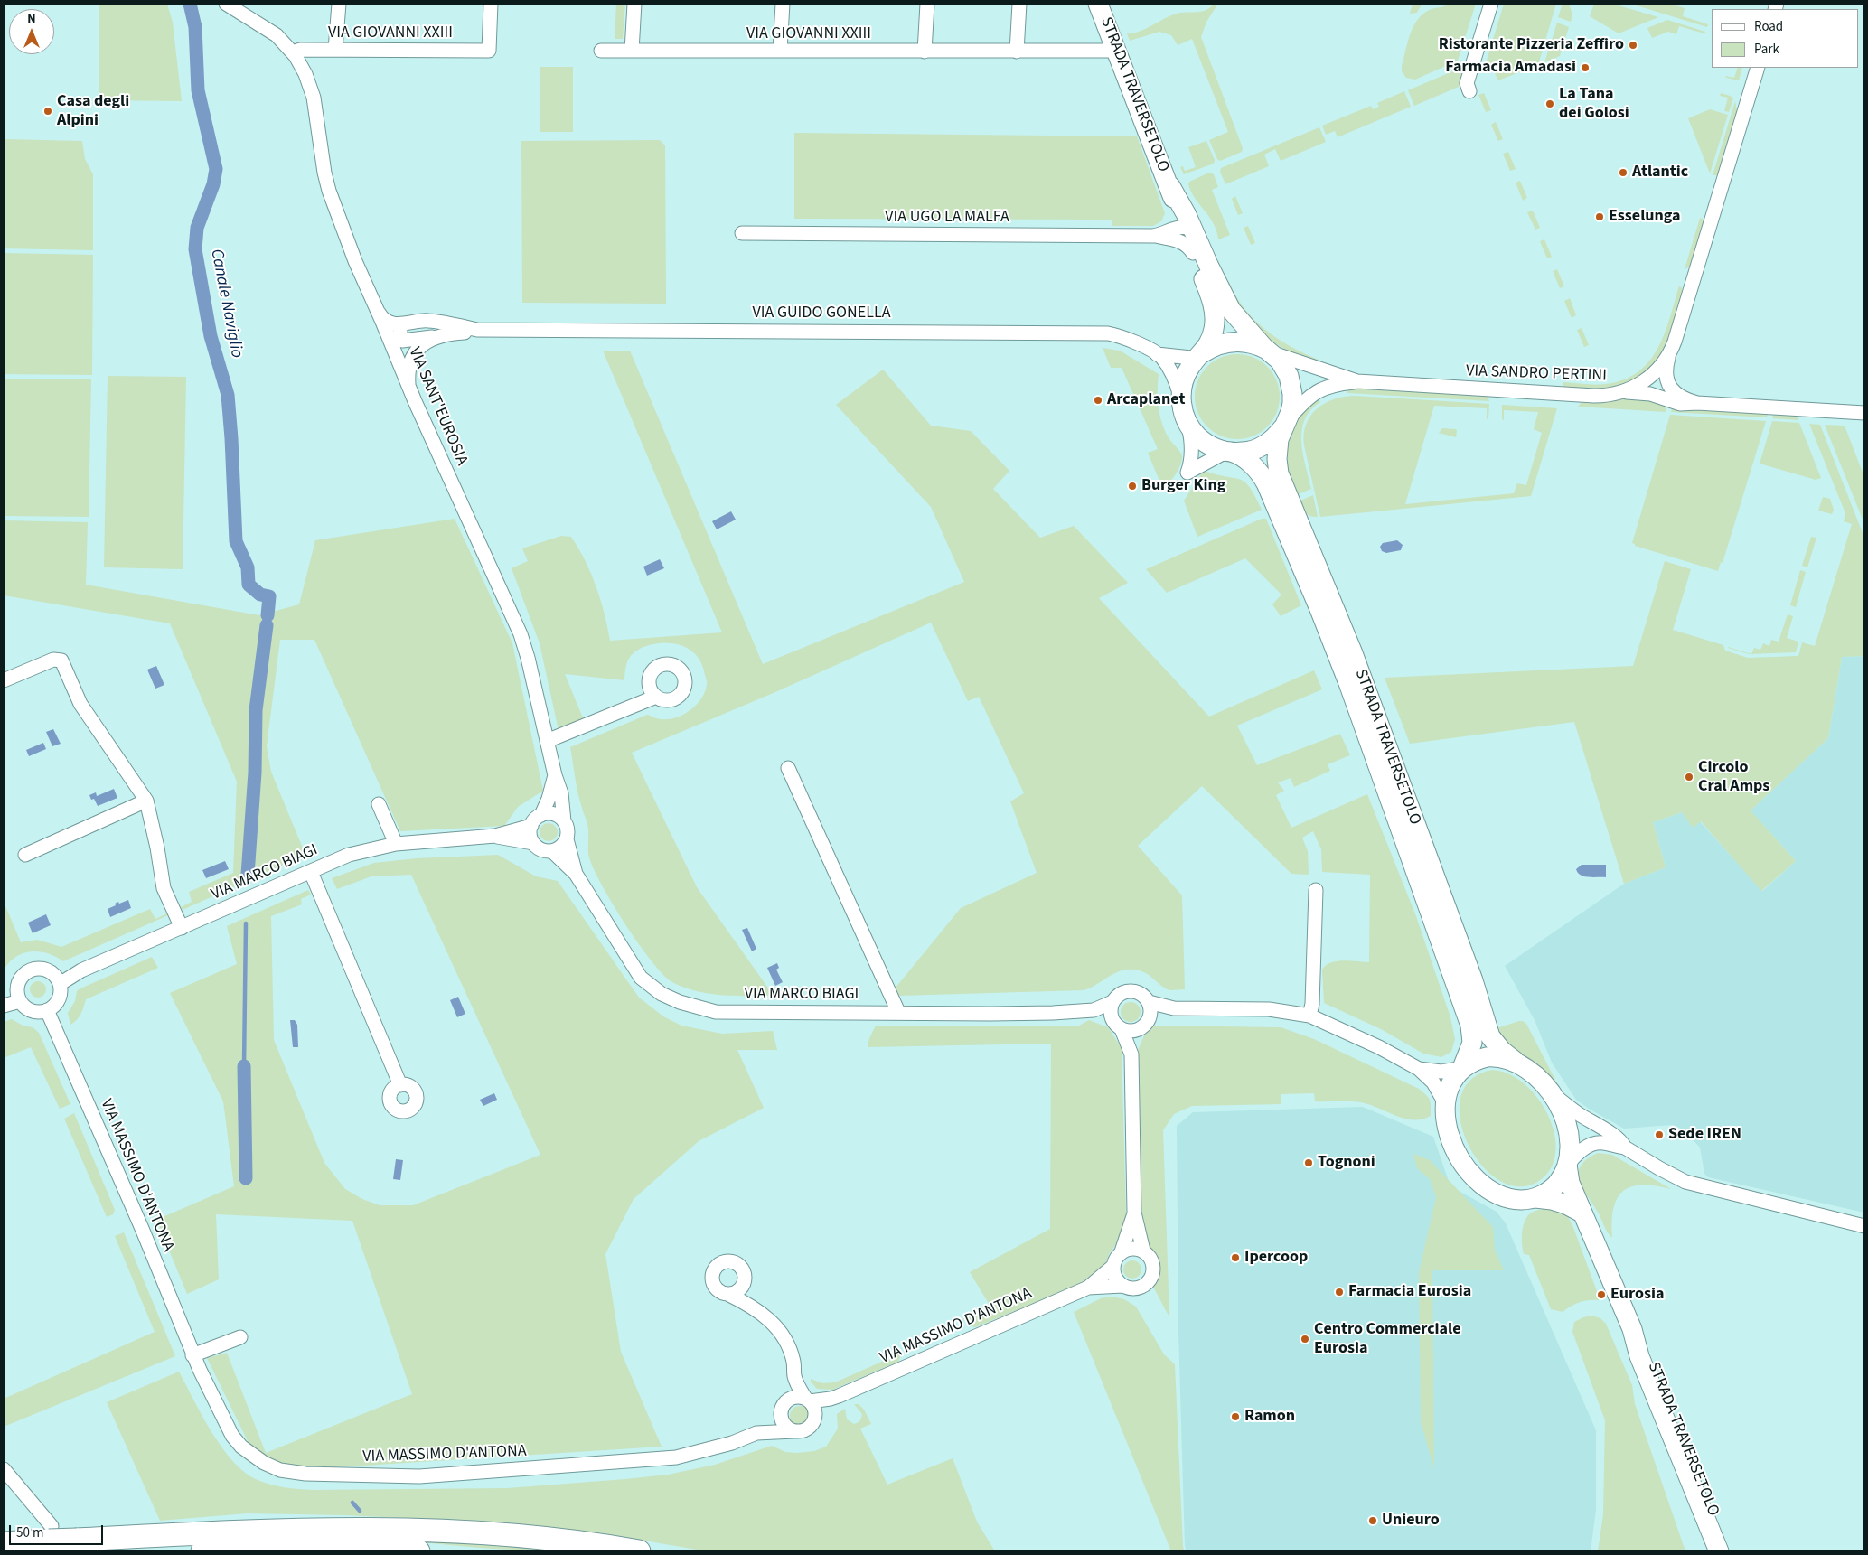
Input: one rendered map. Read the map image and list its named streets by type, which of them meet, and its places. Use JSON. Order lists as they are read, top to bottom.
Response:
{
  "streets": {
    "main road": ["STRADA TRAVERSETOLO"],
    "street": [
      "VIA GIOVANNI XXIII",
      "VIA UGO LA MALFA",
      "VIA GUIDO GONELLA",
      "VIA SANDRO PERTINI",
      "VIA SANT'EUROSIA",
      "VIA MARCO BIAGI",
      "VIA MASSIMO D'ANTONA"
    ]
  },
  "crossings": [
    ["VIA GIOVANNI XXIII", "STRADA TRAVERSETOLO"],
    ["VIA GIOVANNI XXIII", "VIA SANT'EUROSIA"],
    ["STRADA TRAVERSETOLO", "VIA UGO LA MALFA"],
    ["STRADA TRAVERSETOLO", "VIA GUIDO GONELLA"],
    ["STRADA TRAVERSETOLO", "VIA SANDRO PERTINI"],
    ["VIA GUIDO GONELLA", "VIA SANDRO PERTINI"],
    ["VIA GUIDO GONELLA", "VIA SANT'EUROSIA"],
    ["VIA SANT'EUROSIA", "VIA MARCO BIAGI"],
    ["VIA MARCO BIAGI", "VIA MASSIMO D'ANTONA"]
  ],
  "water": ["Canale Naviglio"],
  "places": [
    "Ristorante Pizzeria Zeffiro",
    "Farmacia Amadasi",
    "La Tana dei Golosi",
    "Casa degli Alpini",
    "Atlantic",
    "Esselunga",
    "Arcaplanet",
    "Burger King",
    "Circolo Cral Amps",
    "Sede IREN",
    "Tognoni",
    "Ipercoop",
    "Farmacia Eurosia",
    "Eurosia",
    "Centro Commerciale Eurosia",
    "Ramon",
    "Unieuro"
  ],
  "legend": ["Road", "Park"],
  "scale_bar": "50 m",
  "north": "top"
}
